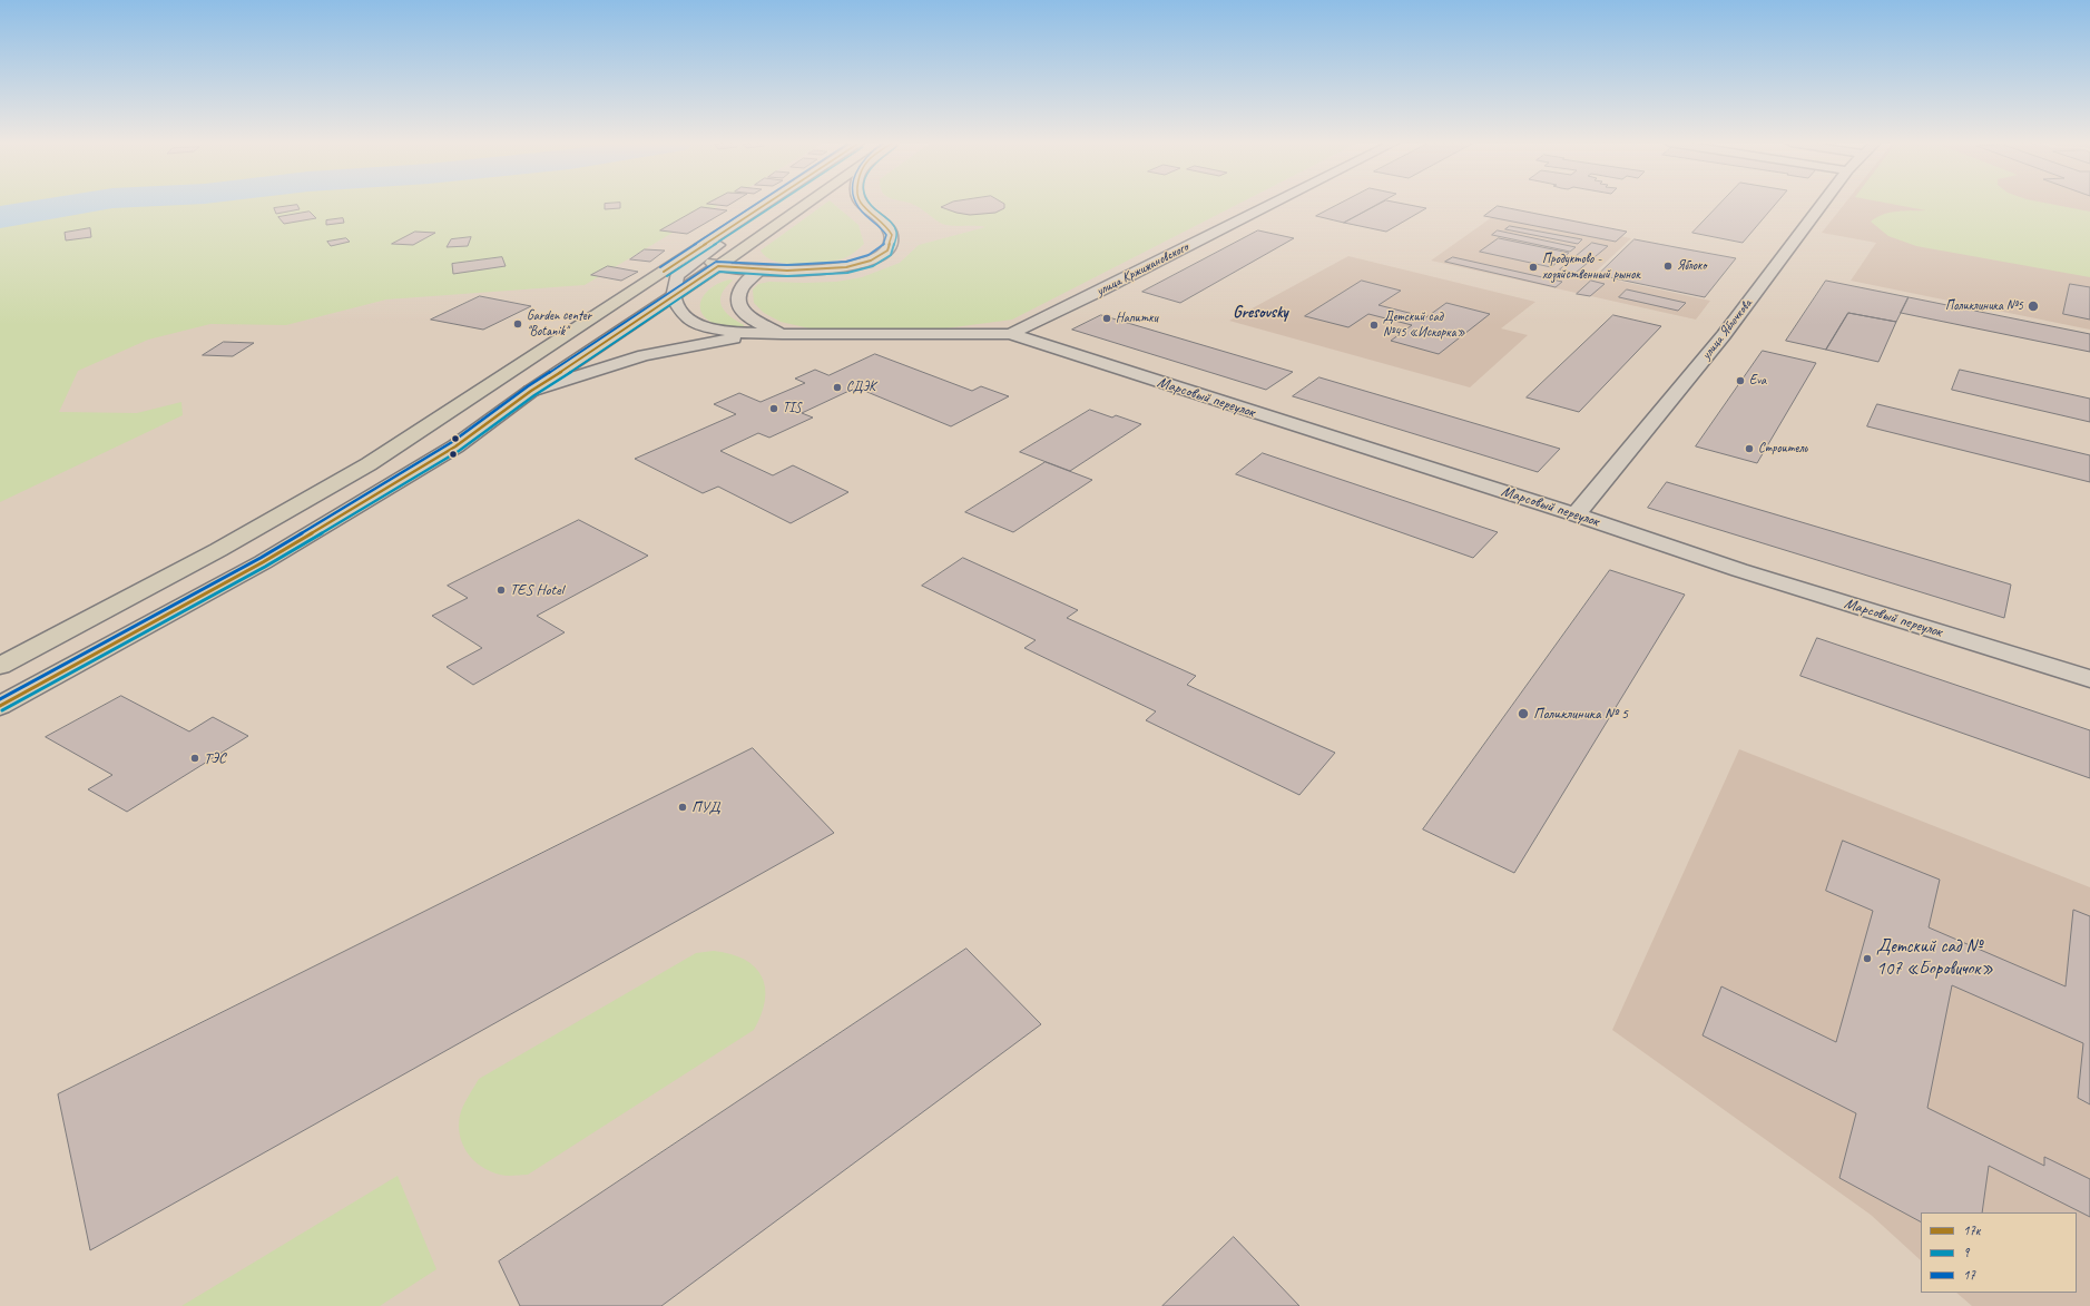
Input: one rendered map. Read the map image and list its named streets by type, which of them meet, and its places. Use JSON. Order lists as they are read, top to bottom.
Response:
{
  "streets": {
    "street": ["улица Кржижановского", "улица Яблочкова", "Марсовый переулок"]
  },
  "crossings": [
    ["улица Кржижановского", "Марсовый переулок"],
    ["улица Яблочкова", "Марсовый переулок"]
  ],
  "districts": ["Gresovsky"],
  "places": [
    "Яблоко",
    "Продуктово - хозяйственный рынок",
    "Поликлиника №5",
    "Напитки",
    "Garden center \"Botanik\"",
    "Детский сад №45 «Искорка»",
    "Eva",
    "СДЭК",
    "TIS",
    "Строитель",
    "TES Hotel",
    "Поликлиника № 5",
    "ТЭС",
    "ПУД",
    "Детский сад № 107 «Боровичок»"
  ],
  "lines": ["transit line 17к", "transit line 9", "transit line 17"],
  "legend": ["17к", "9", "17"]
}
